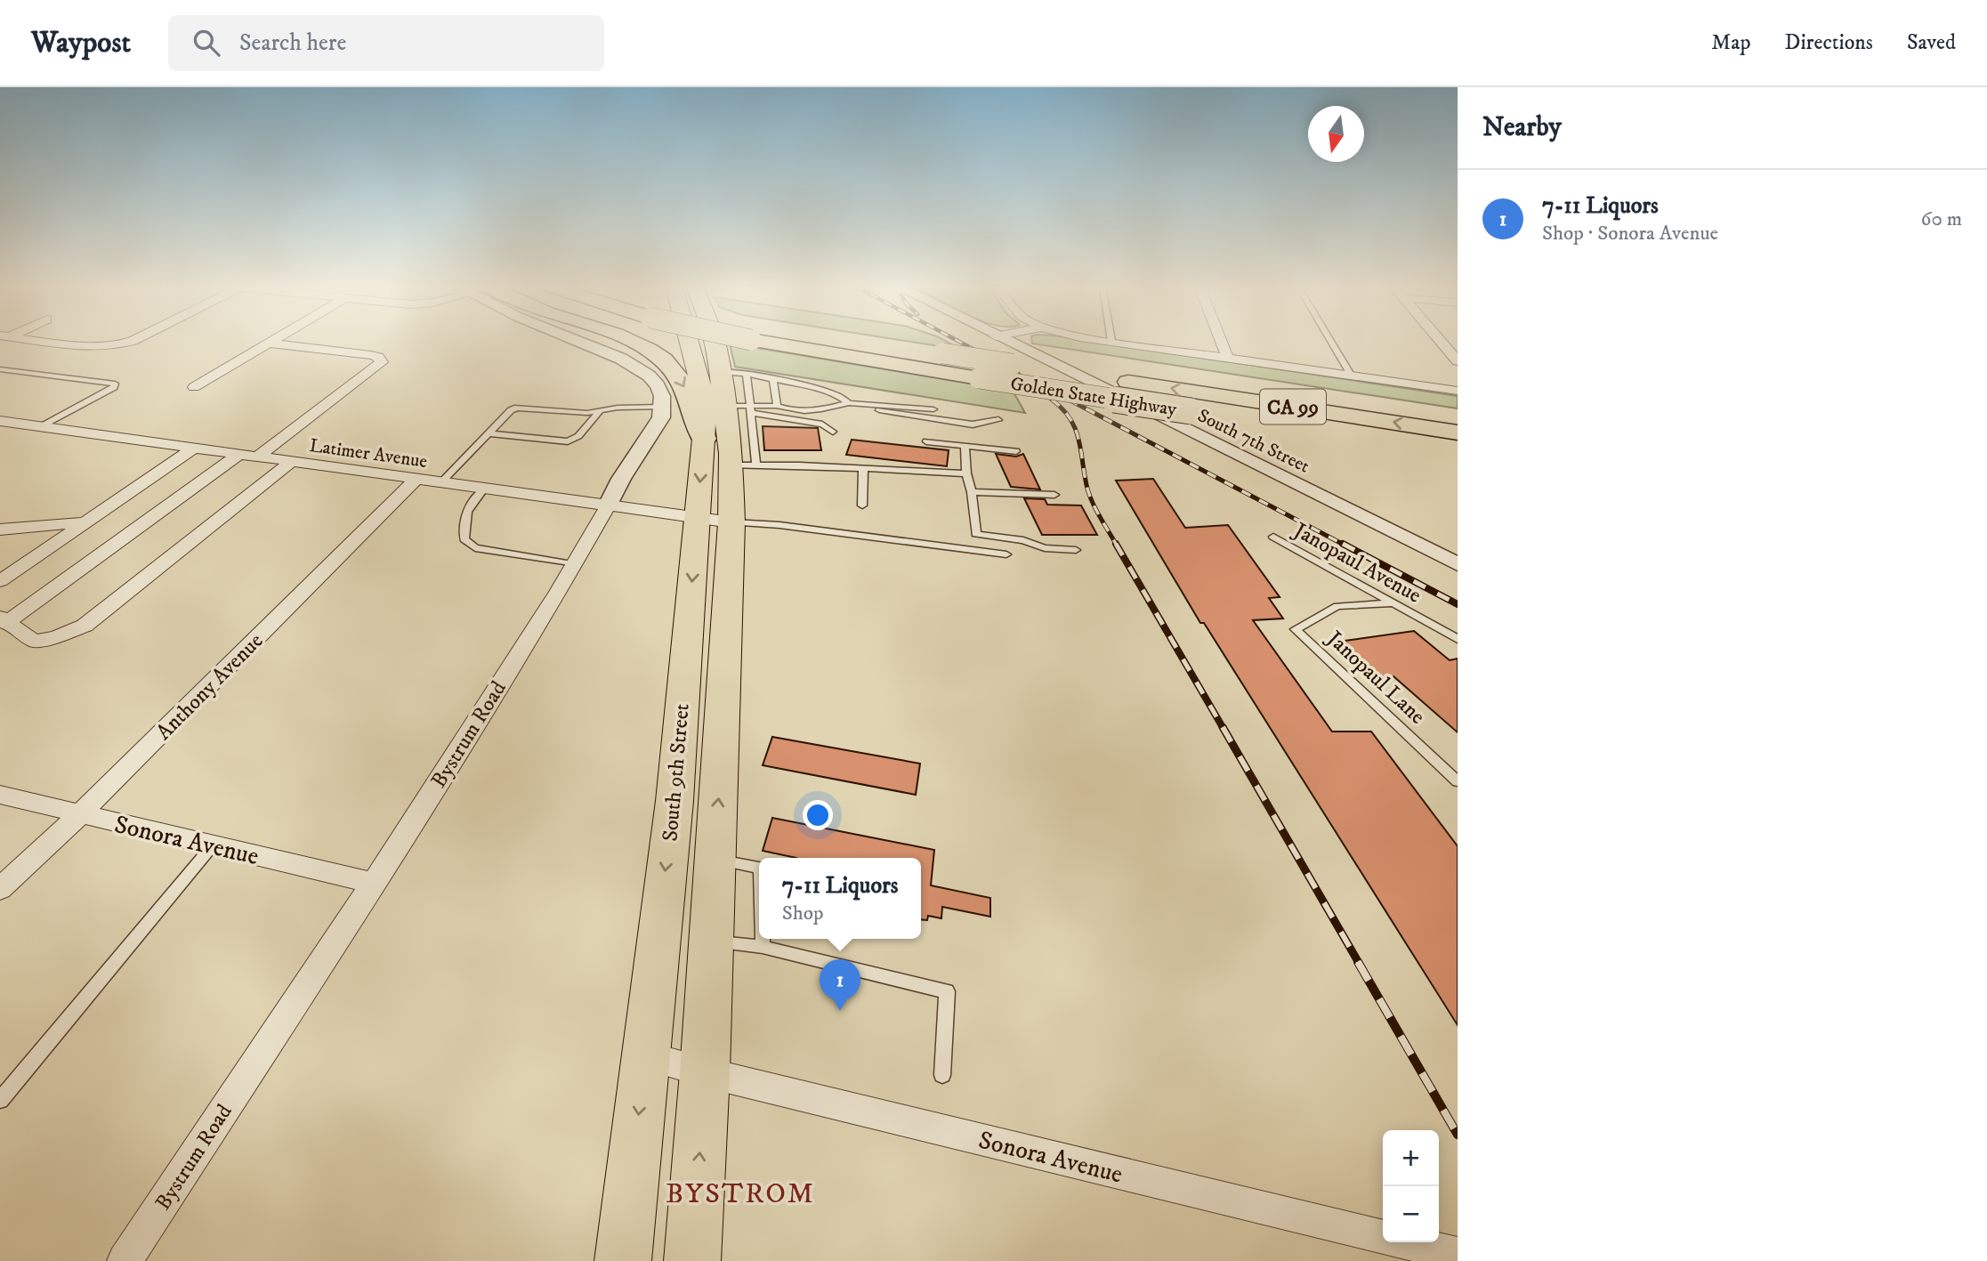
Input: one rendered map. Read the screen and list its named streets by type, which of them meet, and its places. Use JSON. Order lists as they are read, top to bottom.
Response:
{
  "streets": {
    "highway": ["Golden State Highway", "CA 99"],
    "main road": ["South 9th Street"],
    "street": [
      "South 7th Street",
      "Latimer Avenue",
      "Anthony Avenue",
      "Bystrum Road",
      "Sonora Avenue"
    ],
    "lane": ["Janopaul Avenue", "Janopaul Lane"]
  },
  "crossings": [
    ["Latimer Avenue", "Anthony Avenue"],
    ["Latimer Avenue", "Bystrum Road"],
    ["Latimer Avenue", "South 9th Street"],
    ["Janopaul Avenue", "Janopaul Lane"],
    ["Anthony Avenue", "Sonora Avenue"],
    ["Bystrum Road", "Sonora Avenue"],
    ["South 9th Street", "Sonora Avenue"]
  ],
  "districts": ["BYSTROM"],
  "north": "bottom",
  "page": {
    "header": "Waypost",
    "search": "Search here",
    "nav": ["Map", "Directions", "Saved"],
    "heading": "Nearby",
    "list": [
      {
        "mark": "1",
        "name": "7-11 Liquors",
        "note": "Shop · Sonora Avenue",
        "value": "60 m"
      }
    ],
    "popup": ["7-11 Liquors", "Shop"],
    "pins": "1",
    "map_buttons": ["+", "−"]
  }
}
